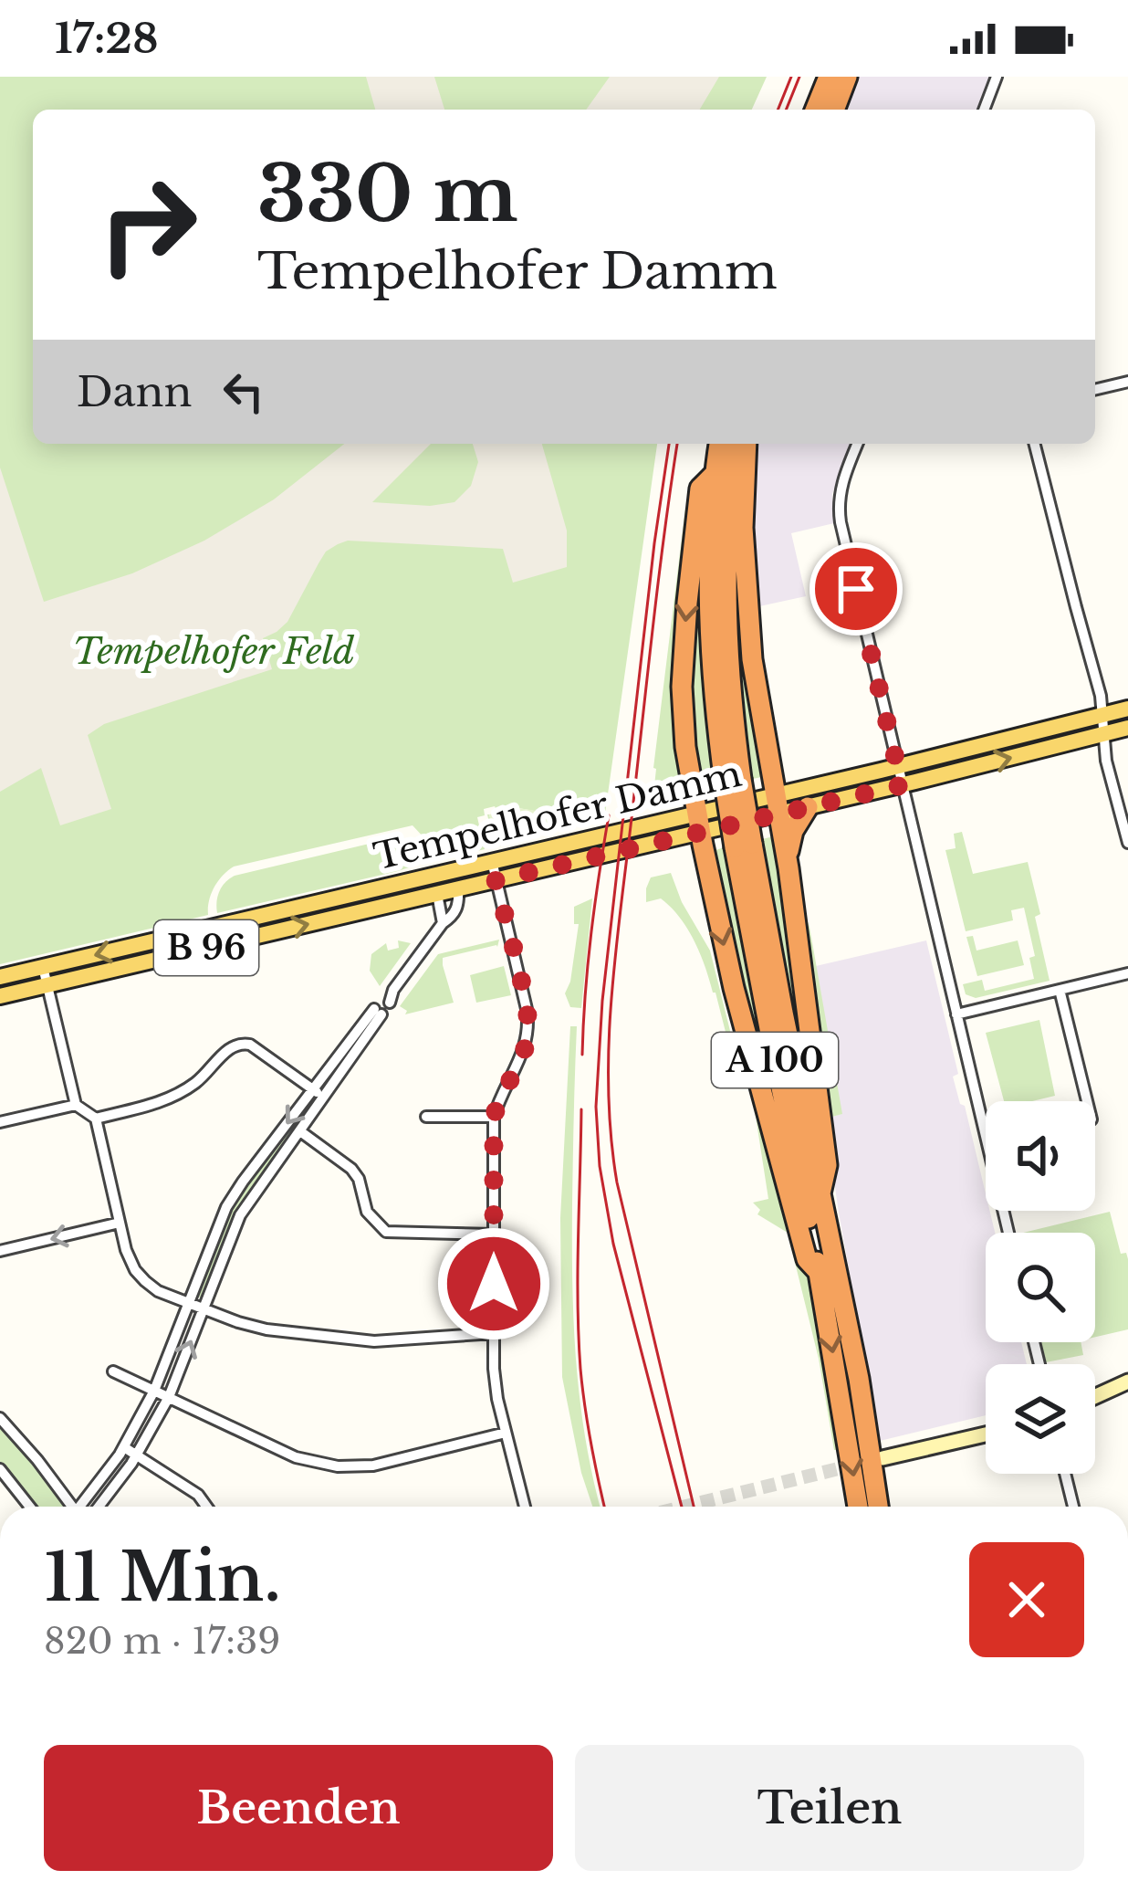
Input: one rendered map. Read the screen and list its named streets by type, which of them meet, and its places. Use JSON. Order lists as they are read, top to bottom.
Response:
{
  "streets": {
    "highway": ["A 100"],
    "main road": ["Tempelhofer Damm", "B 96"]
  },
  "parks": ["Tempelhofer Feld"],
  "page": {
    "status": "17:28",
    "turn": ["330 m", "Tempelhofer Damm"],
    "then": "Dann",
    "heading": ["11 Min.", "820 m · 17:39"],
    "buttons": ["Beenden", "Teilen"]
  }
}
